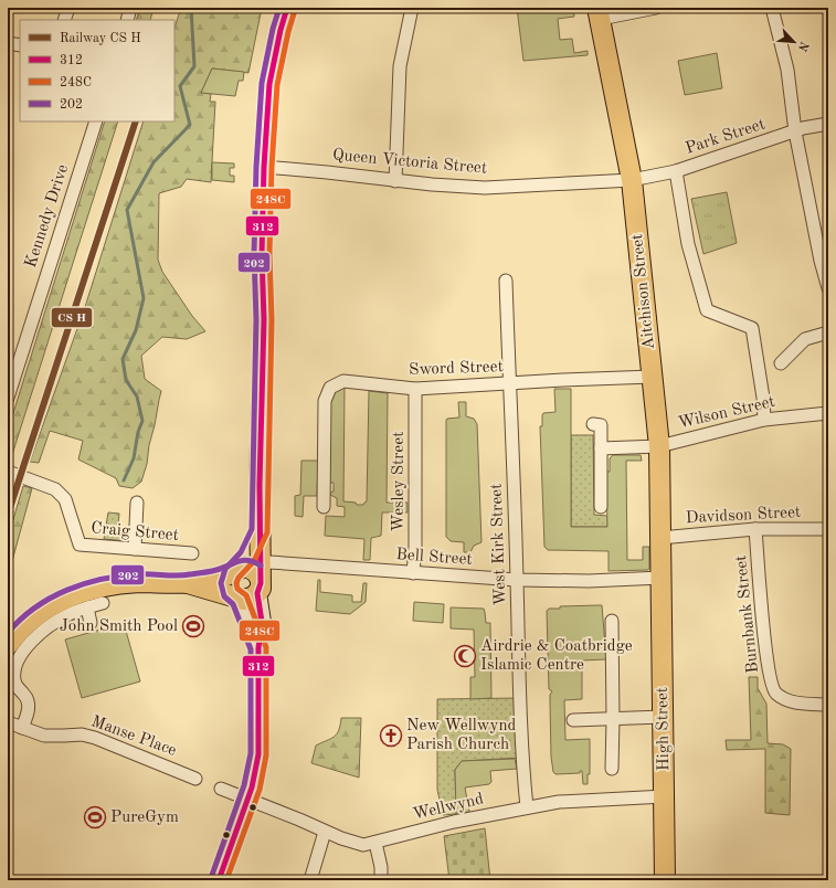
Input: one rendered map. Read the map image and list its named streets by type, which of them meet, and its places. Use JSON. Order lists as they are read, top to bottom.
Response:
{
  "streets": {
    "main road": ["Aitchison Street", "High Street"],
    "street": [
      "Park Street",
      "Queen Victoria Street",
      "Kennedy Drive",
      "Sword Street",
      "Wilson Street",
      "Wesley Street",
      "Davidson Street",
      "Craig Street",
      "West Kirk Street",
      "Bell Street",
      "Burnbank Street",
      "Manse Place",
      "Wellwynd"
    ]
  },
  "crossings": [
    ["Park Street", "Queen Victoria Street"],
    ["Park Street", "Aitchison Street"],
    ["Queen Victoria Street", "Aitchison Street"],
    ["Aitchison Street", "Sword Street"],
    ["Aitchison Street", "Wilson Street"],
    ["Aitchison Street", "Davidson Street"],
    ["Aitchison Street", "Bell Street"],
    ["Aitchison Street", "High Street"],
    ["Sword Street", "Wesley Street"],
    ["Sword Street", "West Kirk Street"],
    ["Wesley Street", "Bell Street"],
    ["Davidson Street", "Burnbank Street"],
    ["West Kirk Street", "Bell Street"],
    ["West Kirk Street", "Wellwynd"],
    ["Bell Street", "High Street"],
    ["High Street", "Wellwynd"]
  ],
  "places": {
    "sports": ["John Smith Pool", "PureGym"],
    "mosque": ["Airdrie & Coatbridge Islamic Centre"],
    "church": ["New Wellwynd Parish Church"]
  },
  "lines": ["transit line 312", "transit line 202", "transit line 248C"],
  "legend": [
    "Railway CS H",
    "312",
    "248C",
    "202"
  ],
  "north": "bottom right"
}
